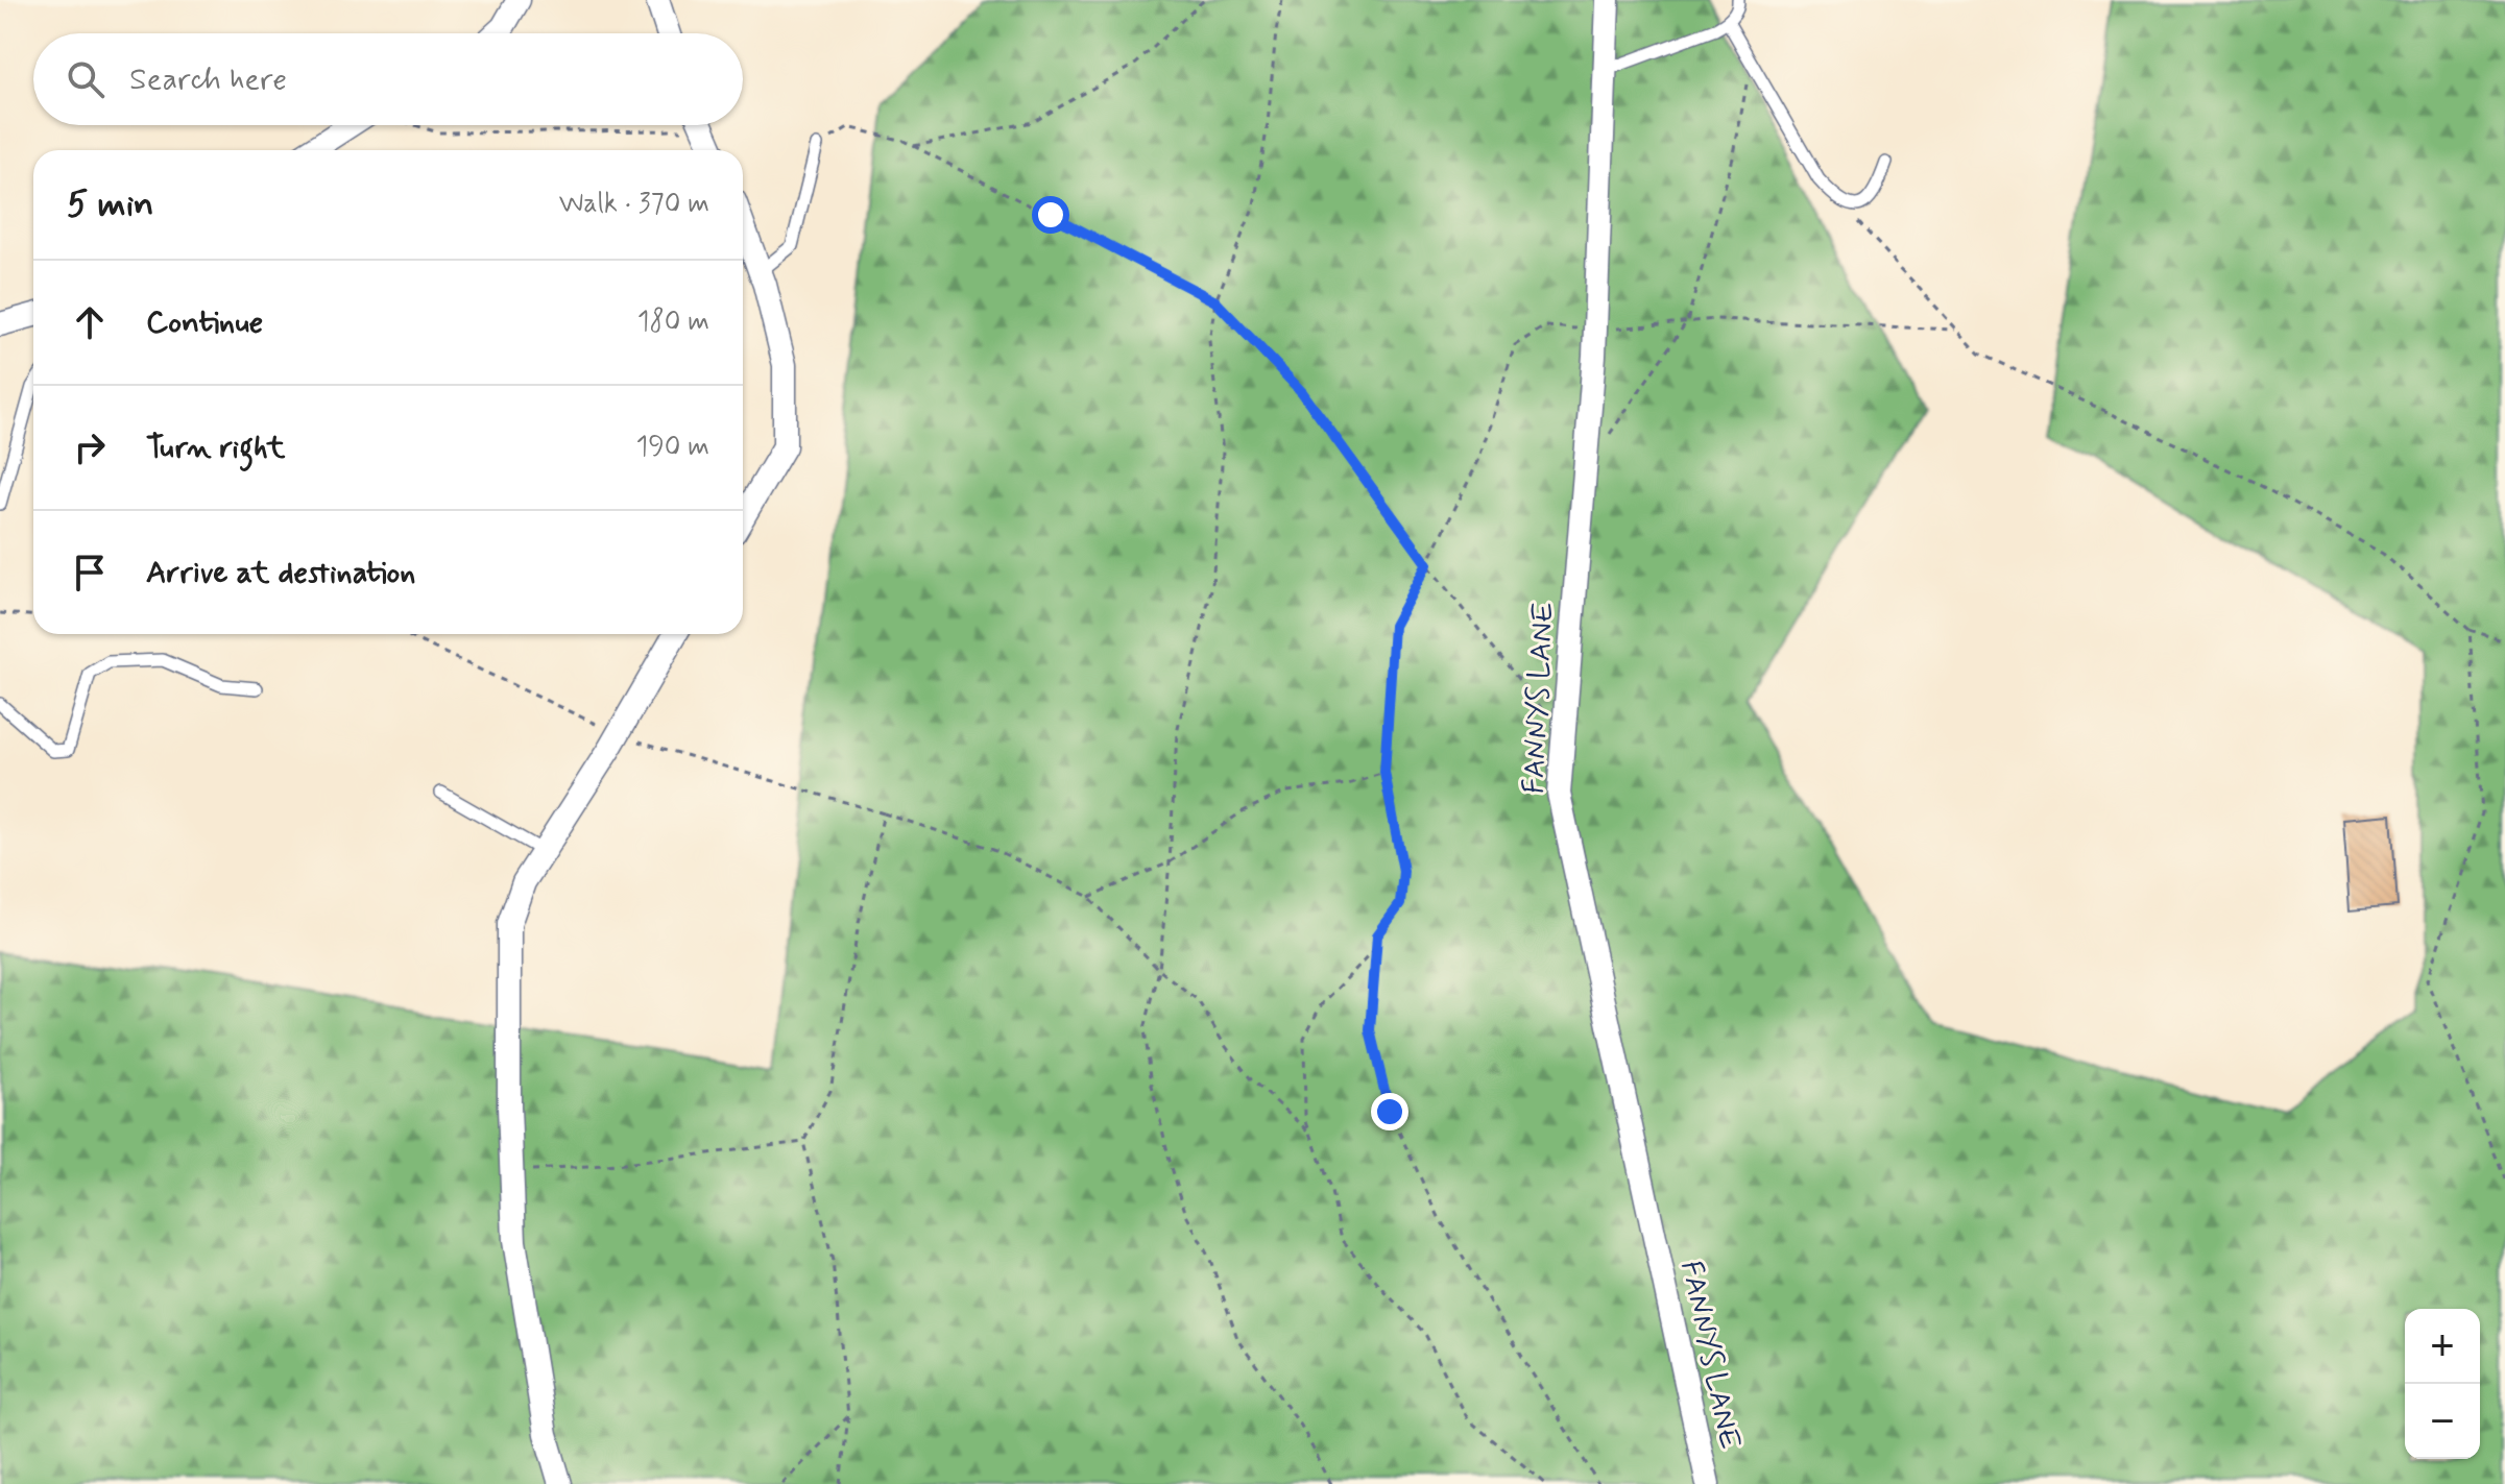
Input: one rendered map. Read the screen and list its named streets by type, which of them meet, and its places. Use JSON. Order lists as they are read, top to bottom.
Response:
{
  "streets": {
    "street": ["FANNYS LANE"]
  },
  "page": {
    "search": "Search here",
    "heading": ["5 min", "Walk · 370 m"],
    "list": [
      ["Continue", "180 m"],
      ["Turn right", "190 m"],
      "Arrive at destination"
    ],
    "map_buttons": ["+", "−"]
  }
}
